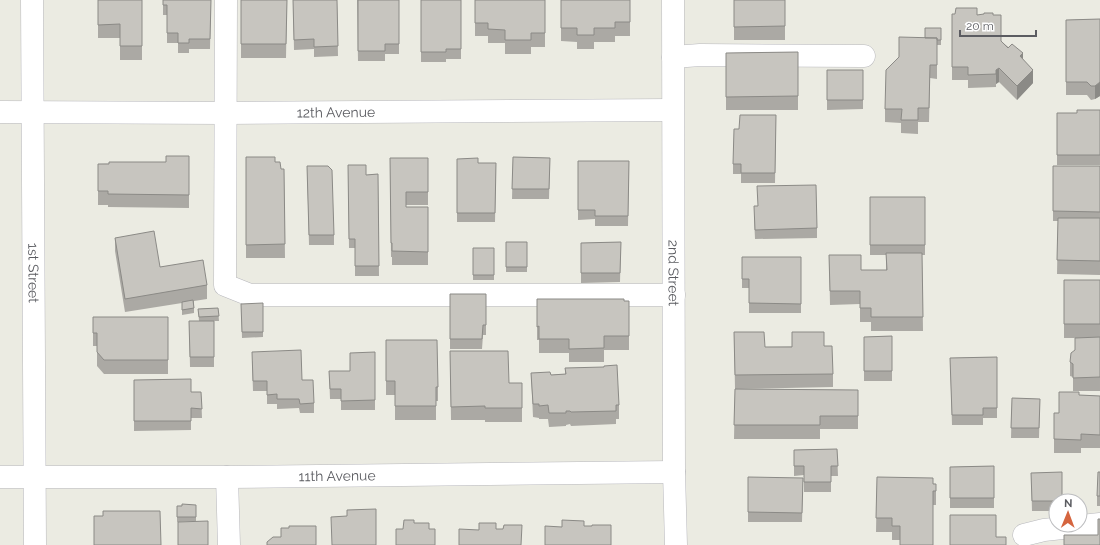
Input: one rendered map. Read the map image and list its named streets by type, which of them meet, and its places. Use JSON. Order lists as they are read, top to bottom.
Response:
{
  "streets": {
    "street": [
      "12th Avenue",
      "1st Street",
      "2nd Street",
      "11th Avenue"
    ]
  },
  "crossings": [
    ["12th Avenue", "1st Street"],
    ["12th Avenue", "2nd Street"],
    ["1st Street", "11th Avenue"],
    ["2nd Street", "11th Avenue"]
  ],
  "scale_bar": "20 m",
  "north": "top"
}
